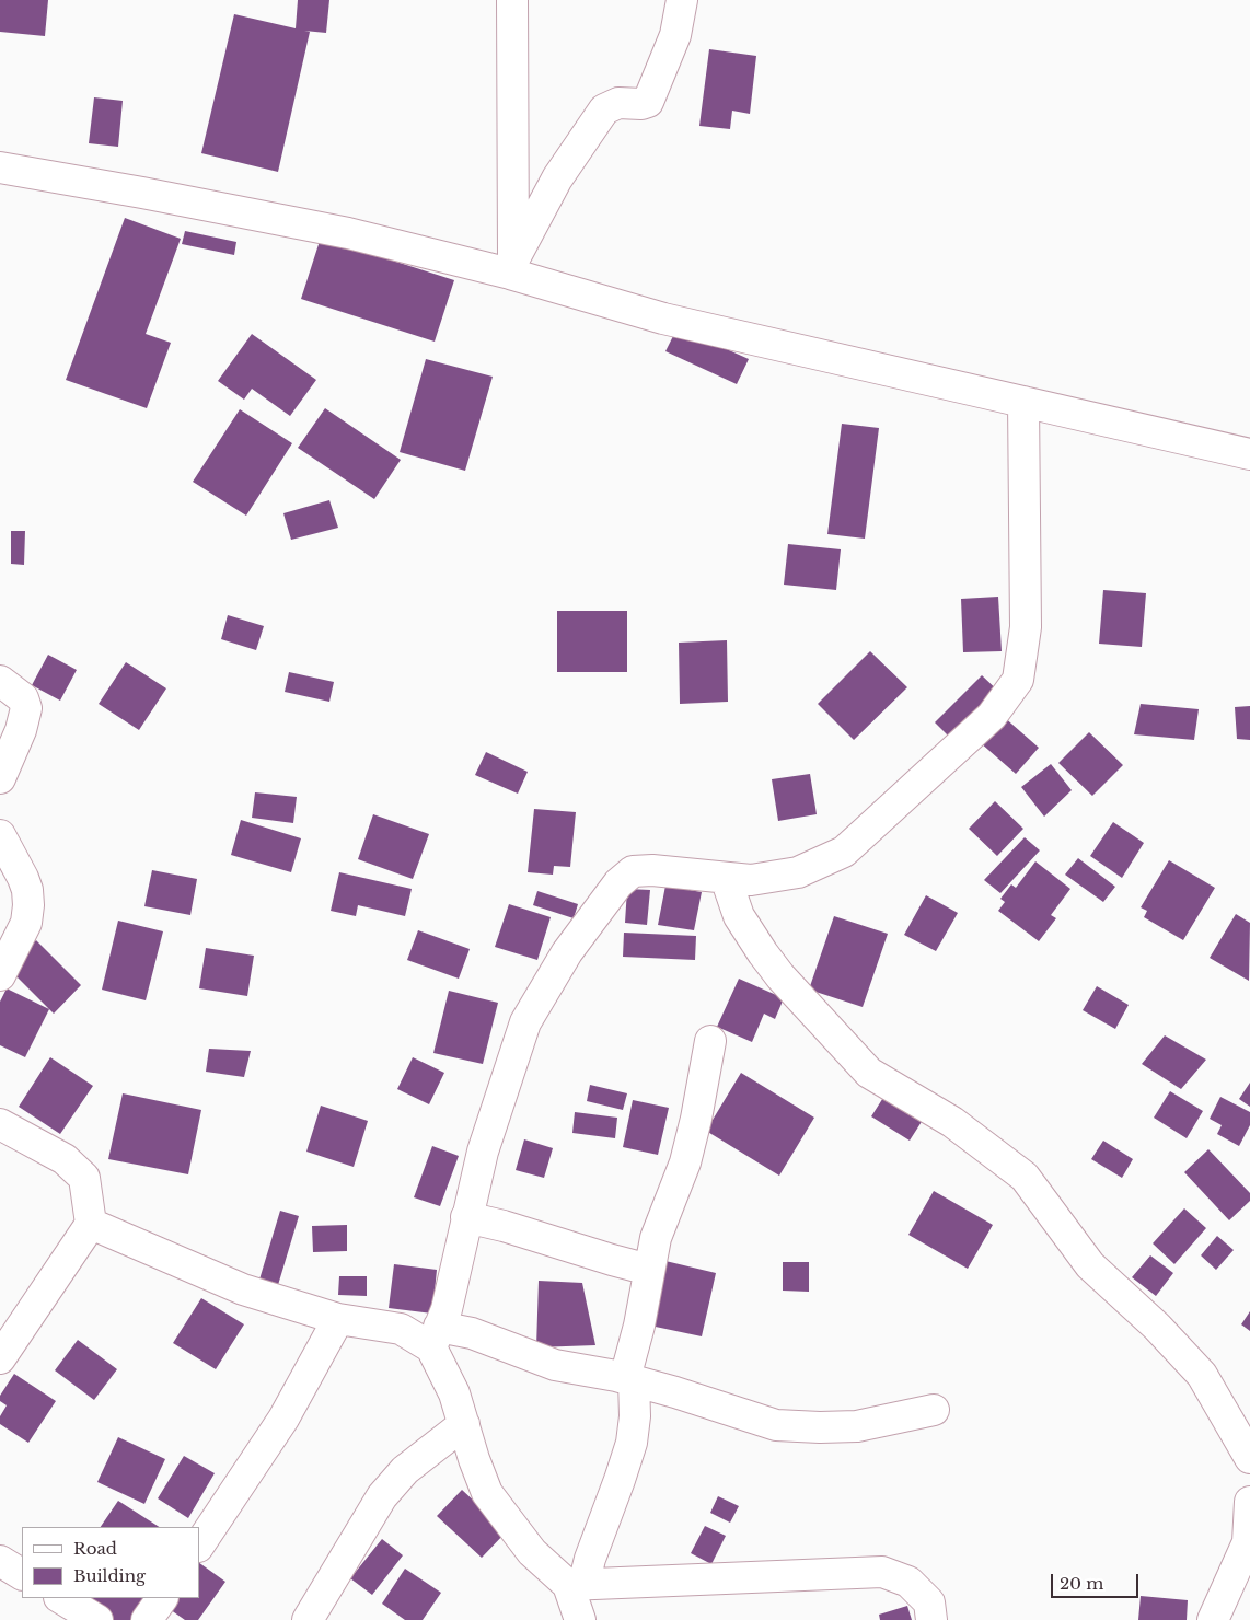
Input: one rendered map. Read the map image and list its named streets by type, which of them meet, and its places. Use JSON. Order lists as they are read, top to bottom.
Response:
{
  "legend": ["Road", "Building"],
  "scale_bar": "20 m"
}
